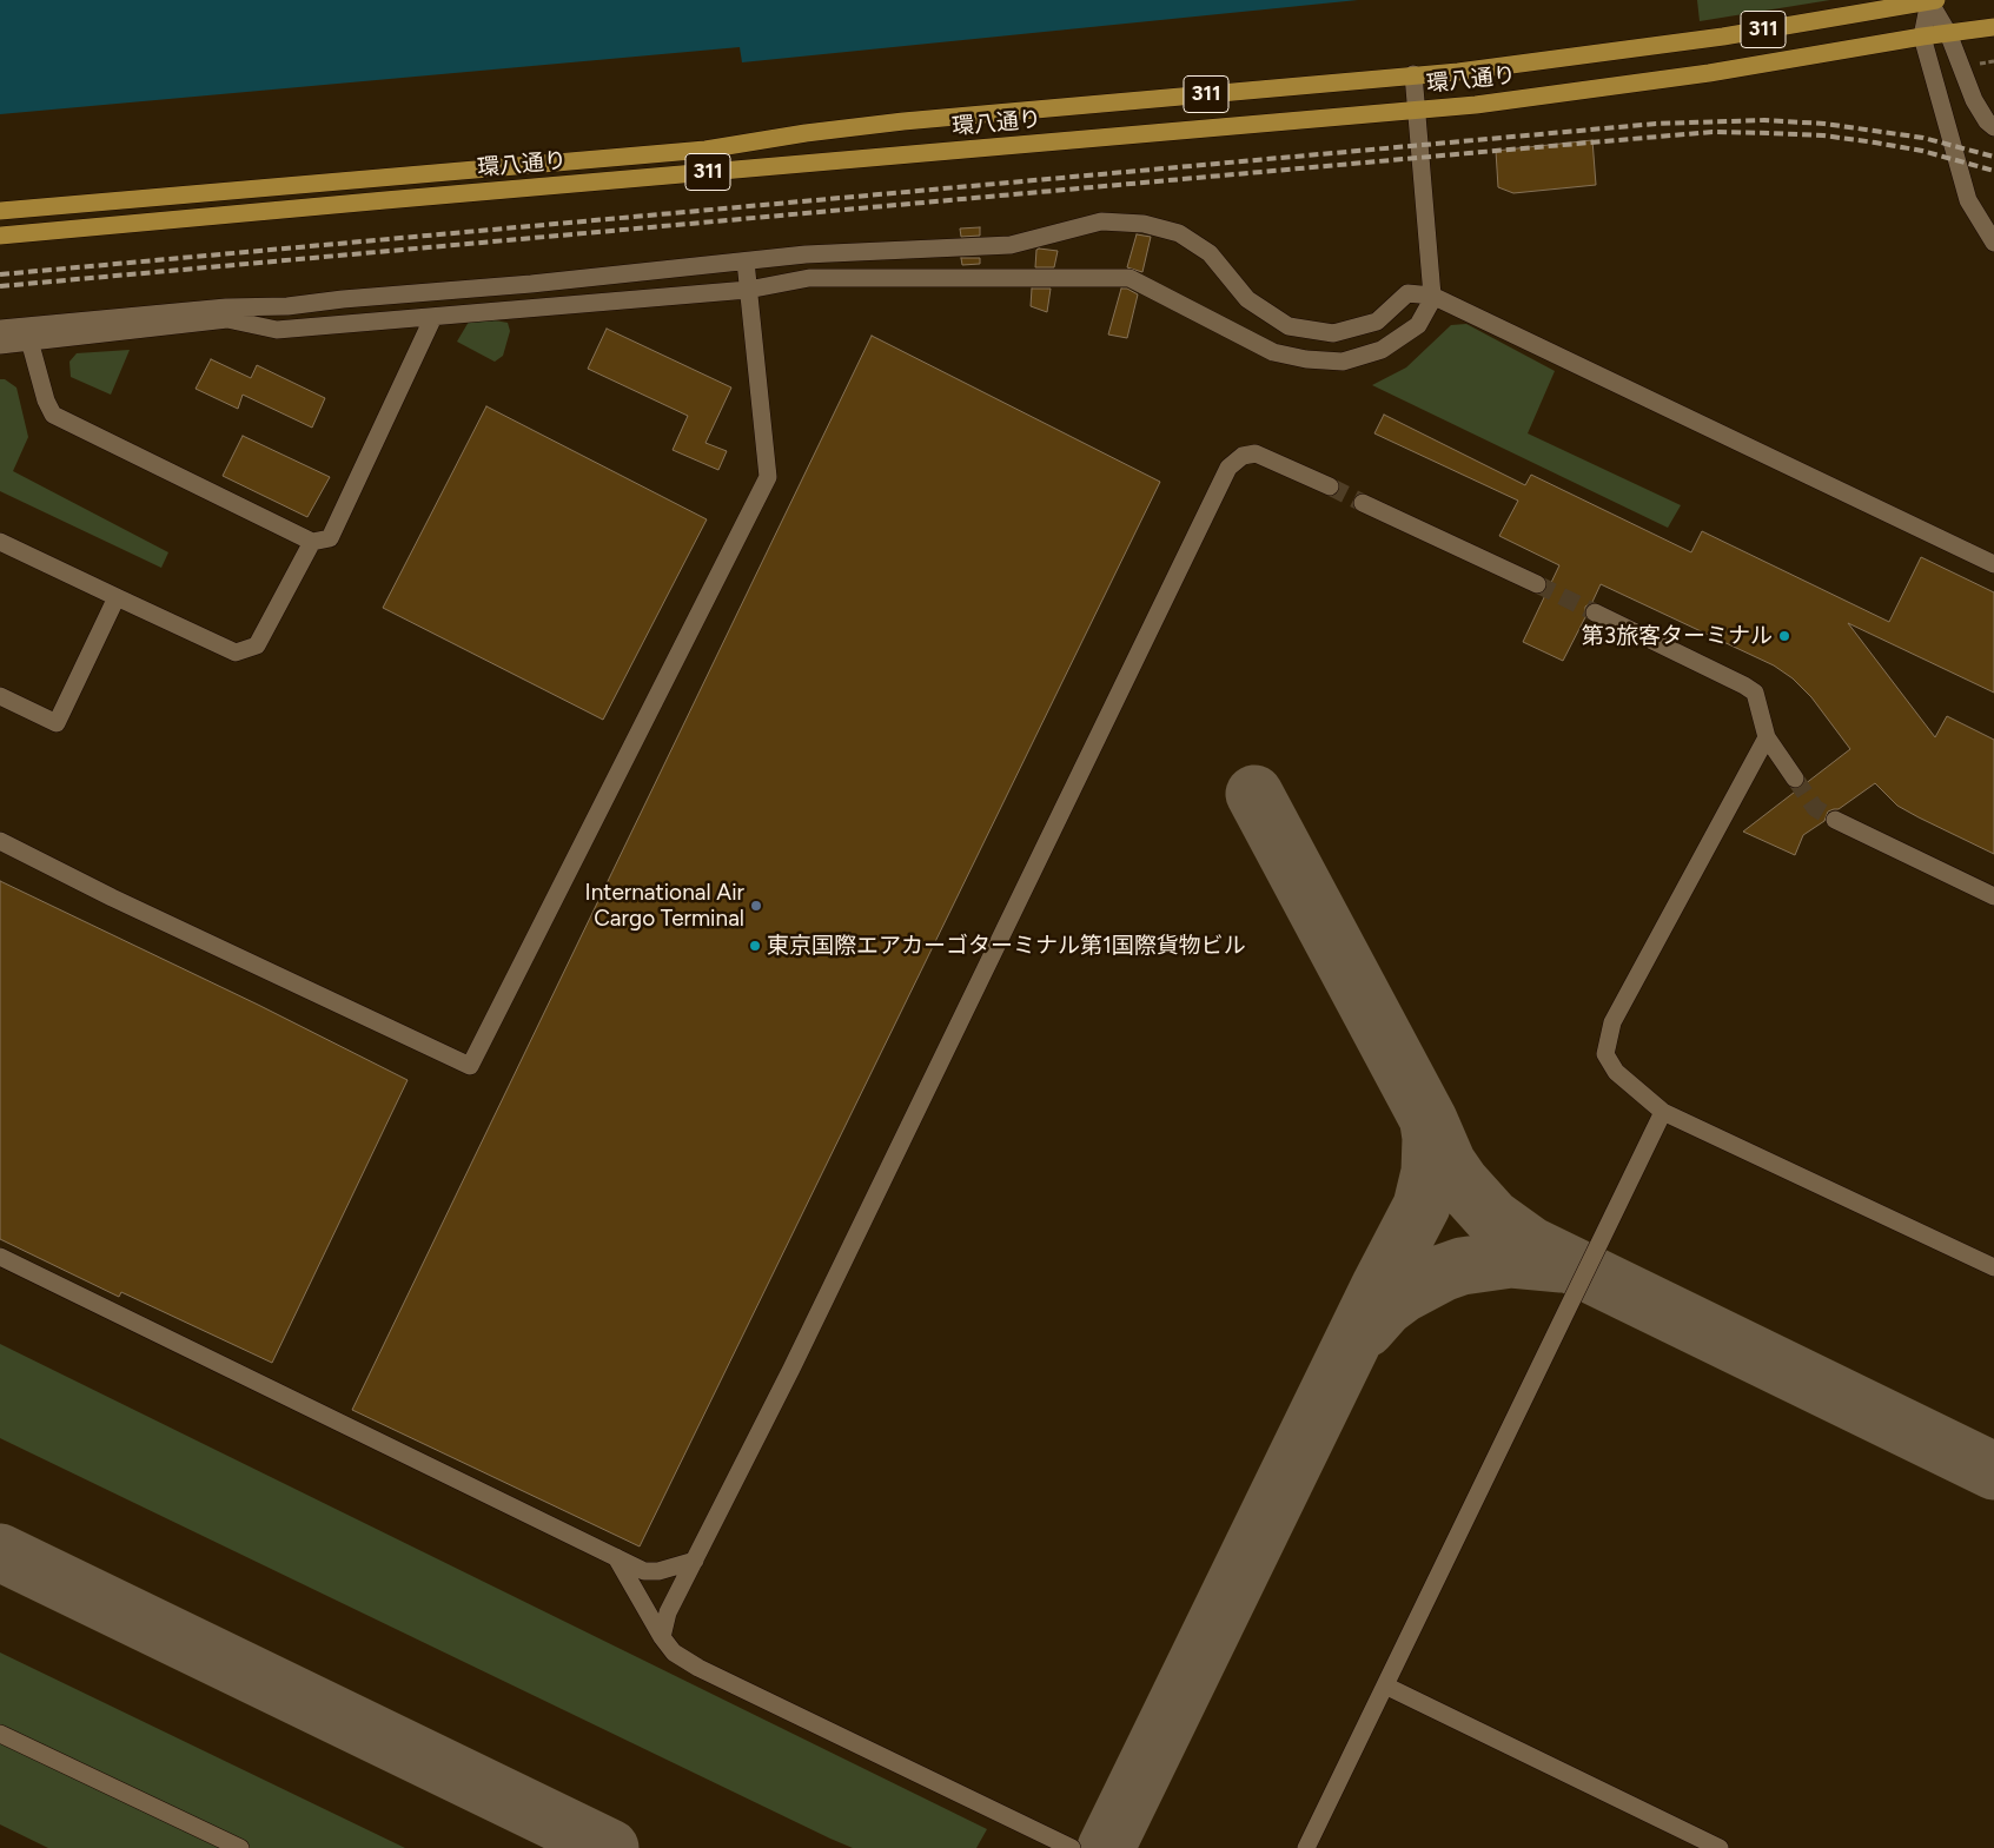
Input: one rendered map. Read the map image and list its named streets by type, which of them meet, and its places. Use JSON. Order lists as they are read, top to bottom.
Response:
{
  "streets": {
    "main road": ["311", "環八通り"]
  },
  "places": ["第3旅客ターミナル", "International Air Cargo Terminal", "東京国際エアカーゴターミナル第1国際貨物ビル"]
}
